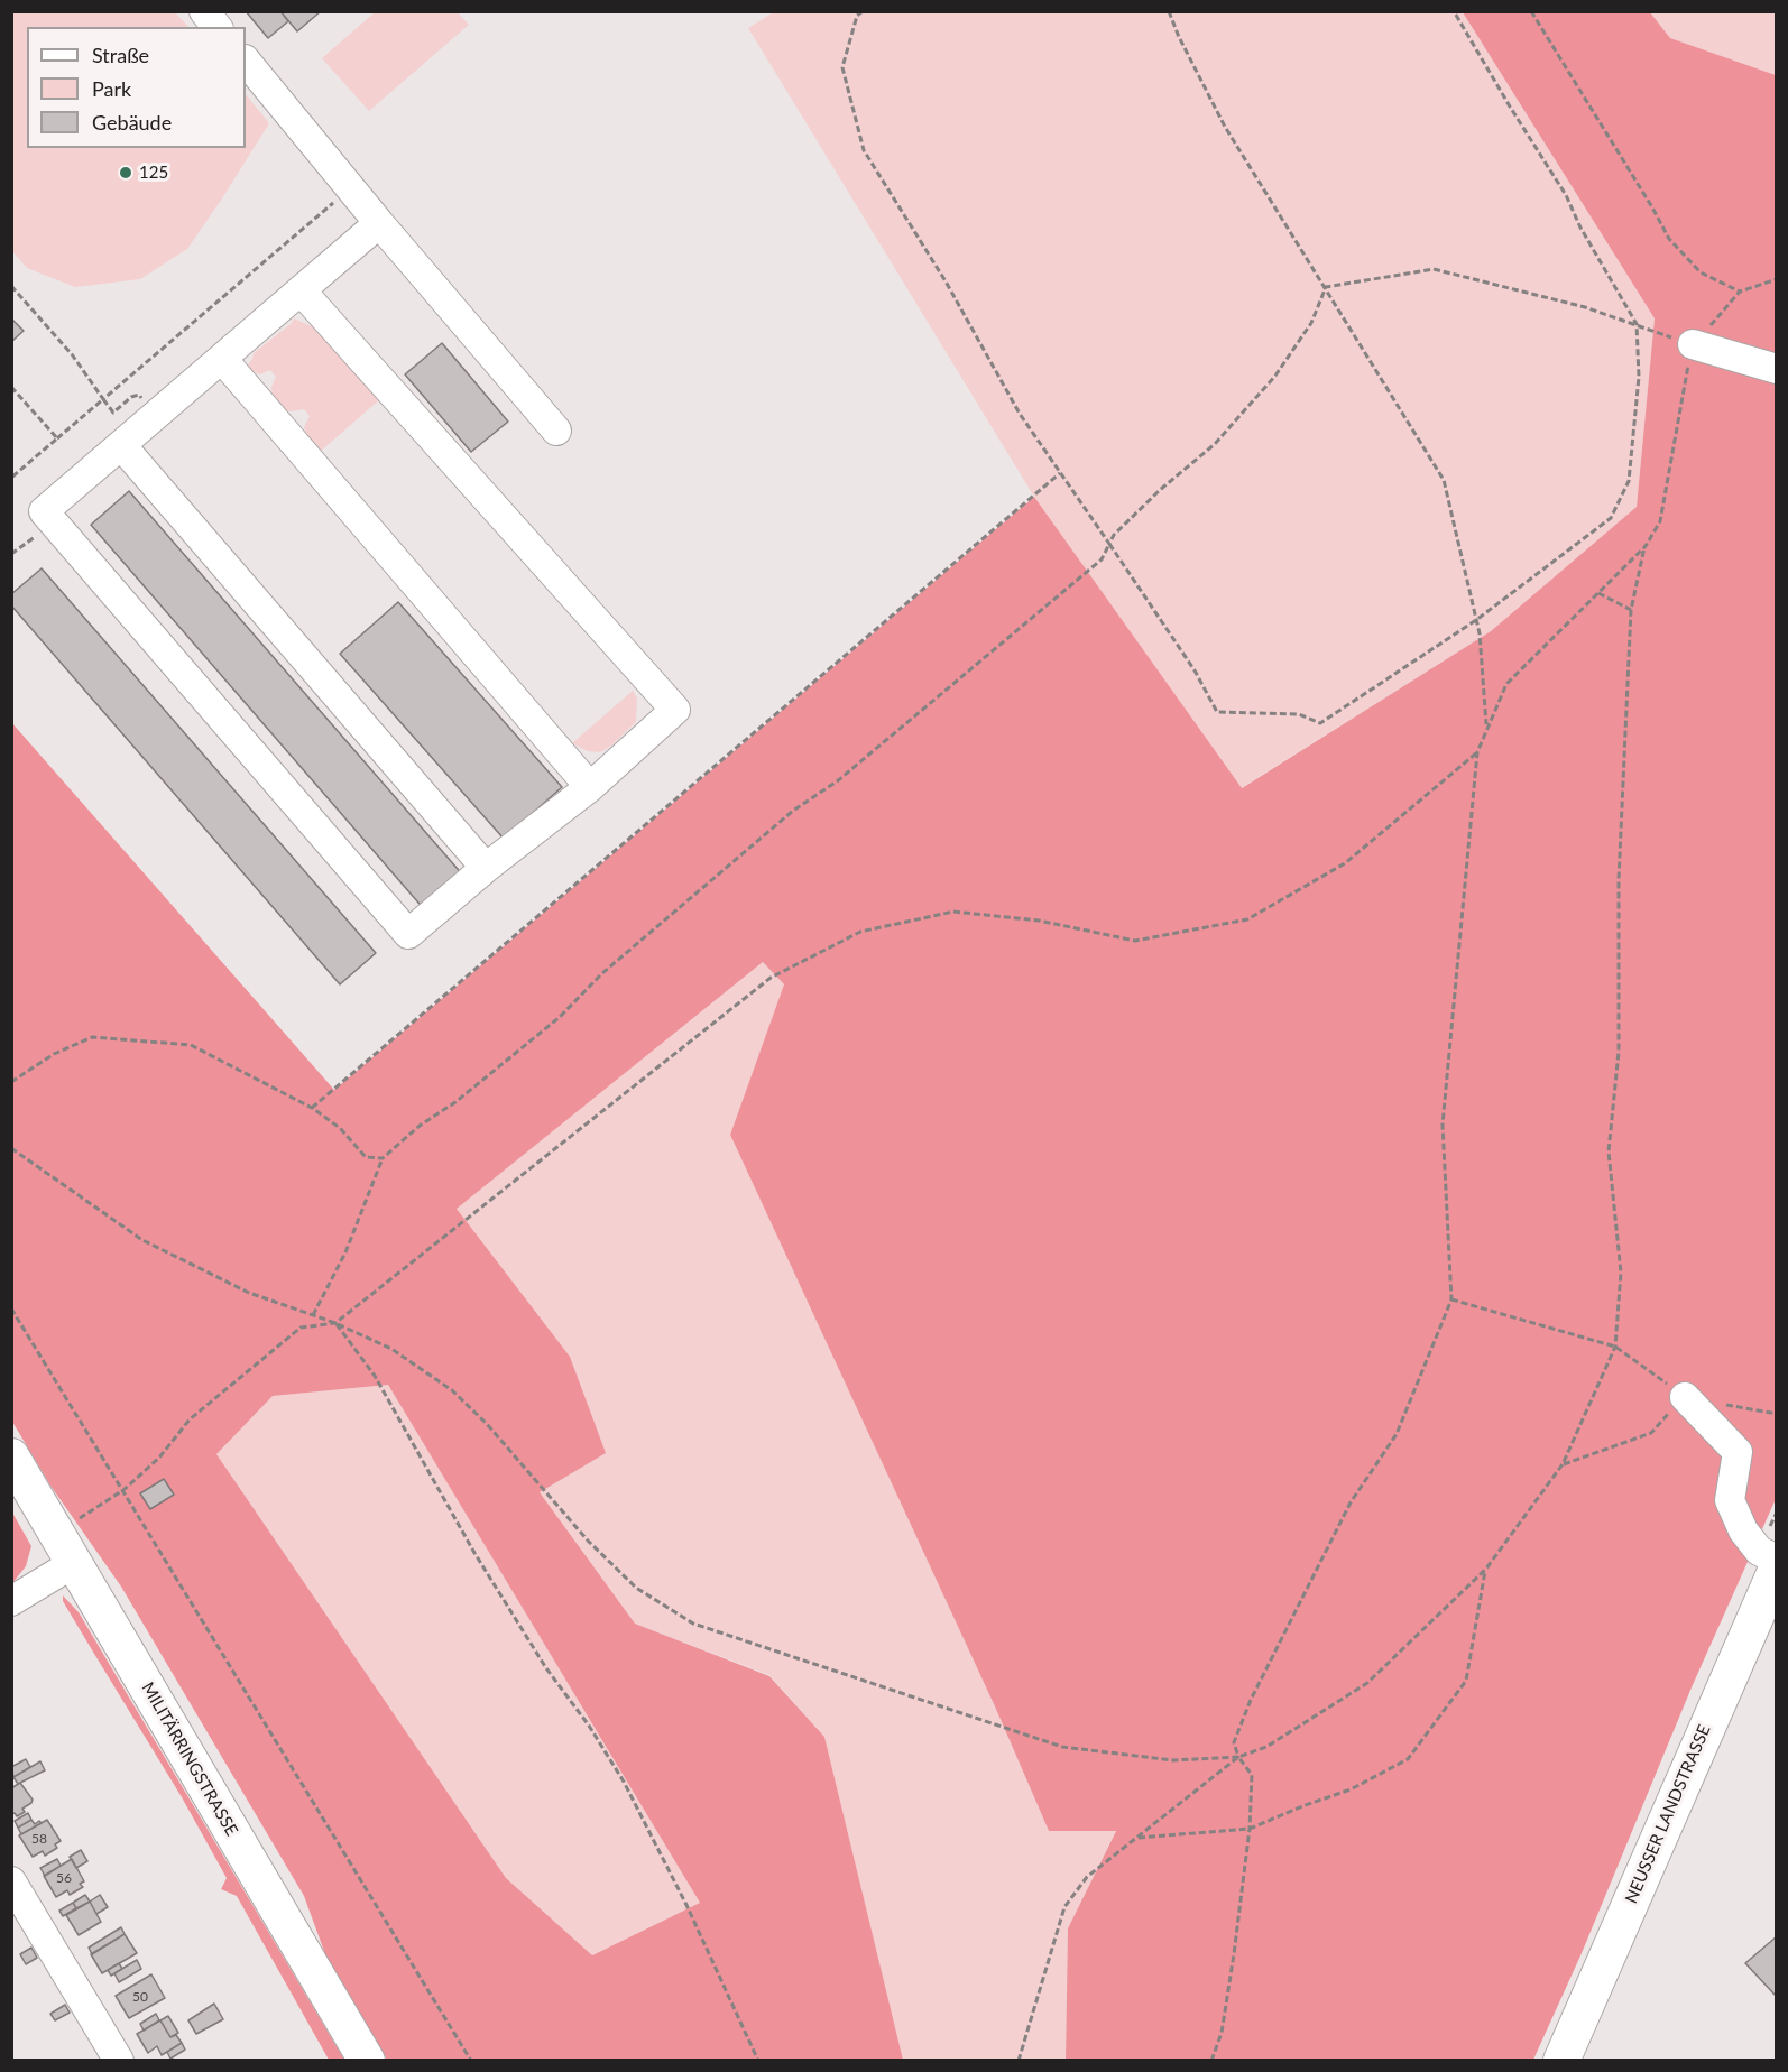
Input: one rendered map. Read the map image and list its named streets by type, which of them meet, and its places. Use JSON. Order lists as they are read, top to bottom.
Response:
{
  "streets": {
    "main road": ["MILITÄRRINGSTRASSE", "NEUSSER LANDSTRASSE"]
  },
  "places": ["125"],
  "house_numbers": ["58", "56", "50"],
  "legend": ["Straße", "Park", "Gebäude"]
}
